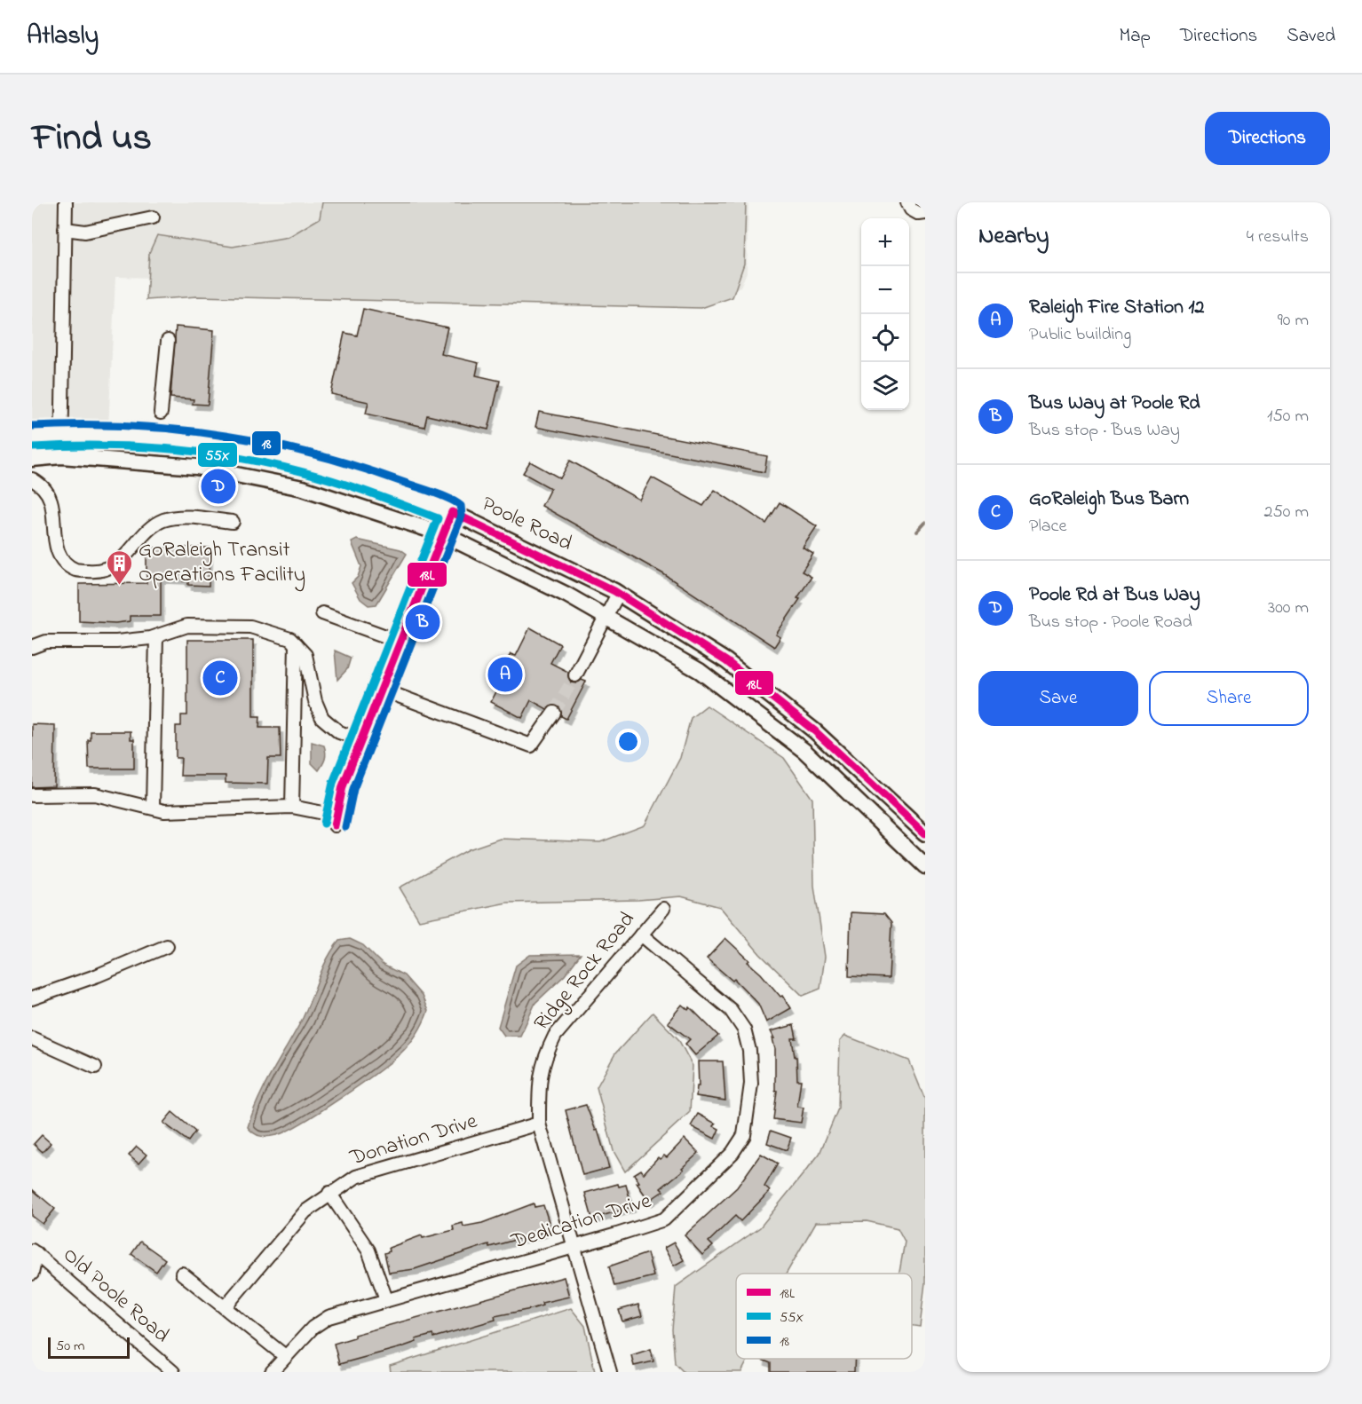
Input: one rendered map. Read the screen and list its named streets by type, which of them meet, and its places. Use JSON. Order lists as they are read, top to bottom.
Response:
{
  "streets": {
    "main road": ["Poole Road"],
    "street": [
      "Ridge Rock Road",
      "Donation Drive",
      "Dedication Drive",
      "Old Poole Road"
    ]
  },
  "crossings": [
    ["Ridge Rock Road", "Donation Drive"],
    ["Ridge Rock Road", "Dedication Drive"]
  ],
  "places": {
    "building": ["GoRaleigh Transit Operations Facility"]
  },
  "lines": ["transit line 18", "transit line 55X", "transit line 18L"],
  "legend": ["18L", "55X", "18"],
  "scale_bar": "50 m",
  "page": {
    "header": "Atlasly",
    "nav": ["Map", "Directions", "Saved"],
    "title": "Find us",
    "buttons": [
      "Directions",
      ["Save", "Share"]
    ],
    "heading": ["Nearby", "4 results"],
    "map_buttons": ["+", "−"],
    "list": [
      {
        "mark": "A",
        "name": "Raleigh Fire Station 12",
        "note": "Public building",
        "value": "90 m"
      },
      {
        "mark": "B",
        "name": "Bus Way at Poole Rd",
        "note": "Bus stop · Bus Way",
        "value": "150 m"
      },
      {
        "mark": "C",
        "name": "GoRaleigh Bus Barn",
        "note": "Place",
        "value": "250 m"
      },
      {
        "mark": "D",
        "name": "Poole Rd at Bus Way",
        "note": "Bus stop · Poole Road",
        "value": "300 m"
      }
    ],
    "pins": [
      "D",
      "B",
      "A",
      "C"
    ],
    "scale": "50 m"
  }
}
